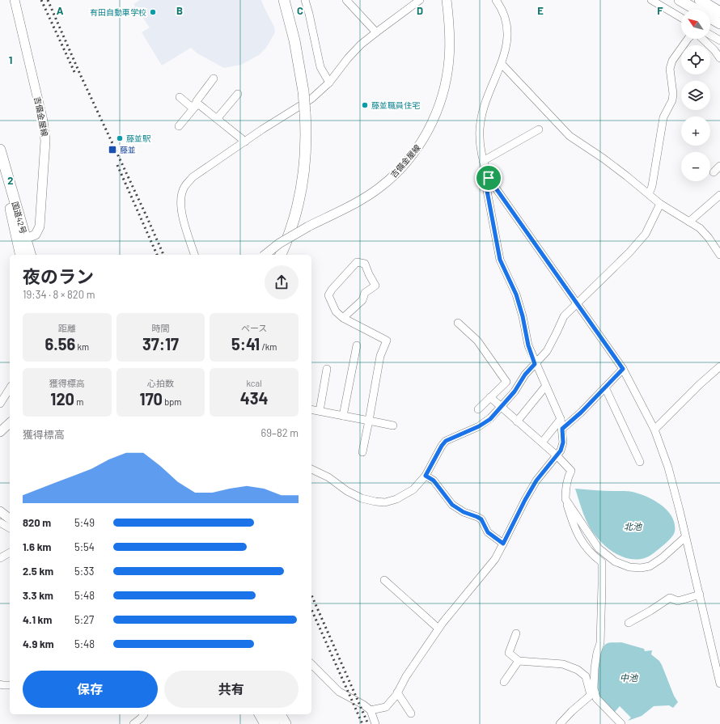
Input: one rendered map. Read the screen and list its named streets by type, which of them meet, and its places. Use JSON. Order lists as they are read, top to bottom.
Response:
{
  "streets": {
    "highway": ["国道42号"],
    "main road": ["吉備金屋線"]
  },
  "crossings": [
    ["吉備金屋線", "国道42号"]
  ],
  "water": ["北池", "中池"],
  "places": {
    "other": ["有田自動車学校", "藤並職員住宅", "藤並駅"],
    "transit": ["藤並"]
  },
  "north": "top left",
  "page": {
    "map_buttons": ["+", "−"],
    "heading": ["夜のラン", "19:34 · 8 × 820 m"],
    "stats": [
      ["距離", "6.56 km"],
      ["時間", "37:17"],
      ["ペース", "5:41 /km"],
      ["獲得標高", "120 m"],
      ["心拍数", "170 bpm"],
      ["kcal", "434"]
    ],
    "chart": ["獲得標高", "69–82 m"],
    "list": [
      {
        "name": "820 m",
        "note": "5:49"
      },
      {
        "name": "1.6 km",
        "note": "5:54"
      },
      {
        "name": "2.5 km",
        "note": "5:33"
      },
      {
        "name": "3.3 km",
        "note": "5:48"
      },
      {
        "name": "4.1 km",
        "note": "5:27"
      },
      {
        "name": "4.9 km",
        "note": "5:48"
      }
    ],
    "buttons": ["保存", "共有"]
  },
  "grid": {
    "columns": [
      "A",
      "B",
      "C",
      "D",
      "E",
      "F"
    ],
    "rows": ["1", "2"]
  }
}
